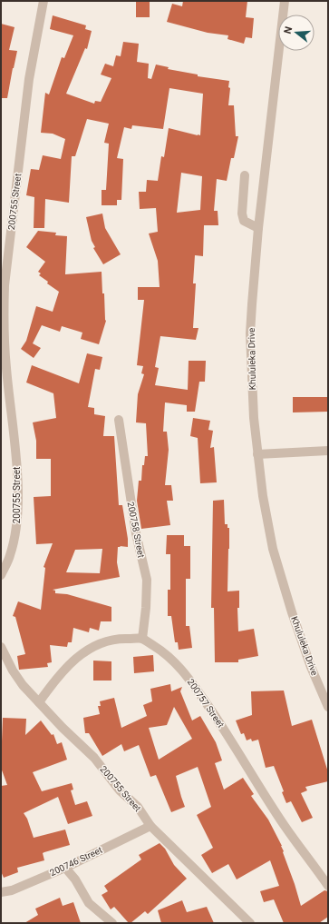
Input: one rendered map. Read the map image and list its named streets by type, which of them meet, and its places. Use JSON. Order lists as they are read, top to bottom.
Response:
{
  "streets": {
    "street": [
      "200755 Street",
      "Khululeka Drive",
      "200758 Street",
      "200757 Street",
      "200746 Street"
    ]
  },
  "crossings": [
    ["200755 Street", "200746 Street"],
    ["200758 Street", "200757 Street"]
  ],
  "north": "left"
}
